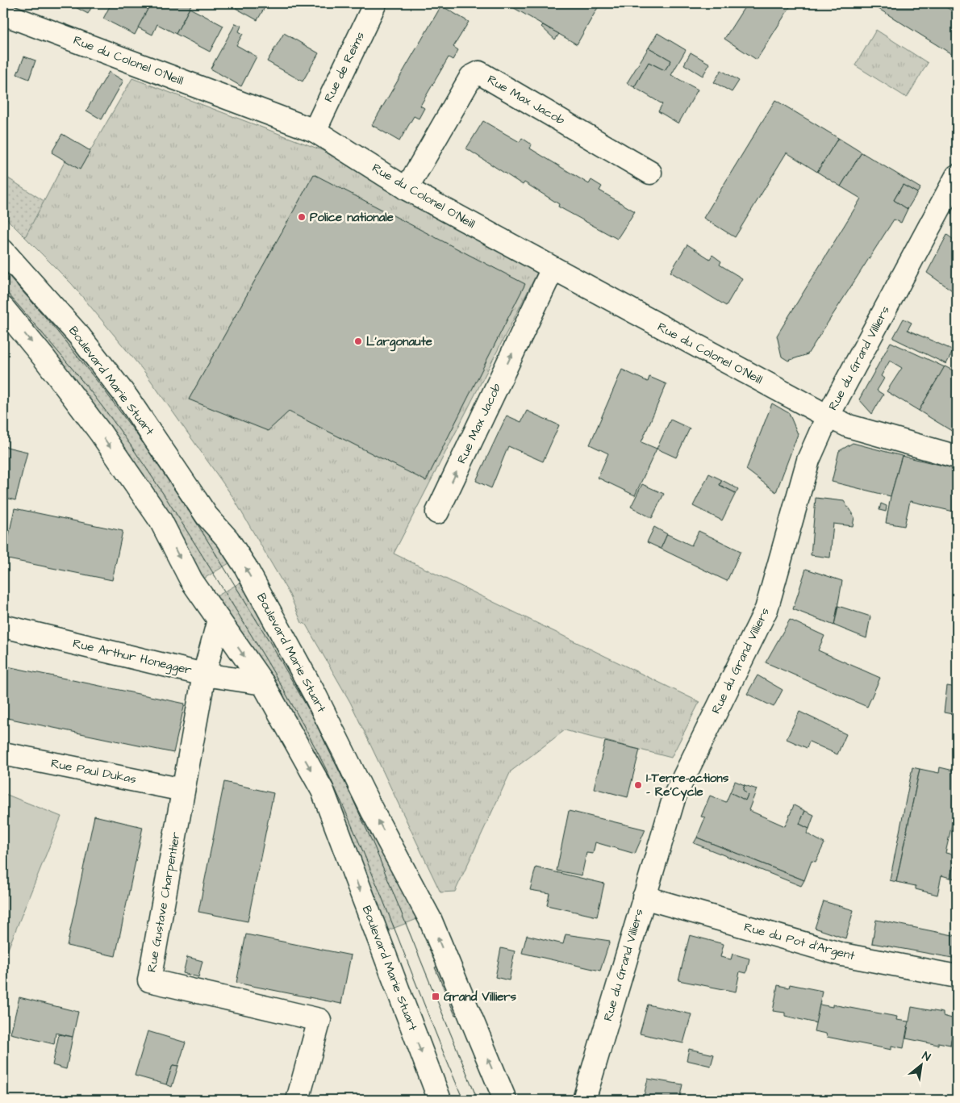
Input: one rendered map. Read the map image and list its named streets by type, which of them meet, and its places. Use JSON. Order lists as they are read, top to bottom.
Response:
{
  "streets": {
    "street": [
      "Rue du Colonel O'Neill",
      "Rue de Reims",
      "Rue Max Jacob",
      "Rue du Grand Villiers",
      "Boulevard Marie Stuart",
      "Rue Arthur Honegger",
      "Rue Paul Dukas",
      "Rue Gustave Charpentier",
      "Rue du Pot d'Argent"
    ]
  },
  "crossings": [
    ["Rue du Colonel O'Neill", "Rue de Reims"],
    ["Rue du Colonel O'Neill", "Rue Max Jacob"],
    ["Rue du Colonel O'Neill", "Rue du Grand Villiers"],
    ["Rue du Grand Villiers", "Rue du Pot d'Argent"],
    ["Boulevard Marie Stuart", "Rue Arthur Honegger"],
    ["Boulevard Marie Stuart", "Rue Gustave Charpentier"],
    ["Rue Arthur Honegger", "Rue Gustave Charpentier"],
    ["Rue Paul Dukas", "Rue Gustave Charpentier"]
  ],
  "one_way": ["Rue Max Jacob"],
  "places": {
    "other": ["Police nationale", "L'argonaute", "1-Terre-actions - Re'Cycle"],
    "transit": ["Grand Villiers"]
  },
  "north": "top right"
}
